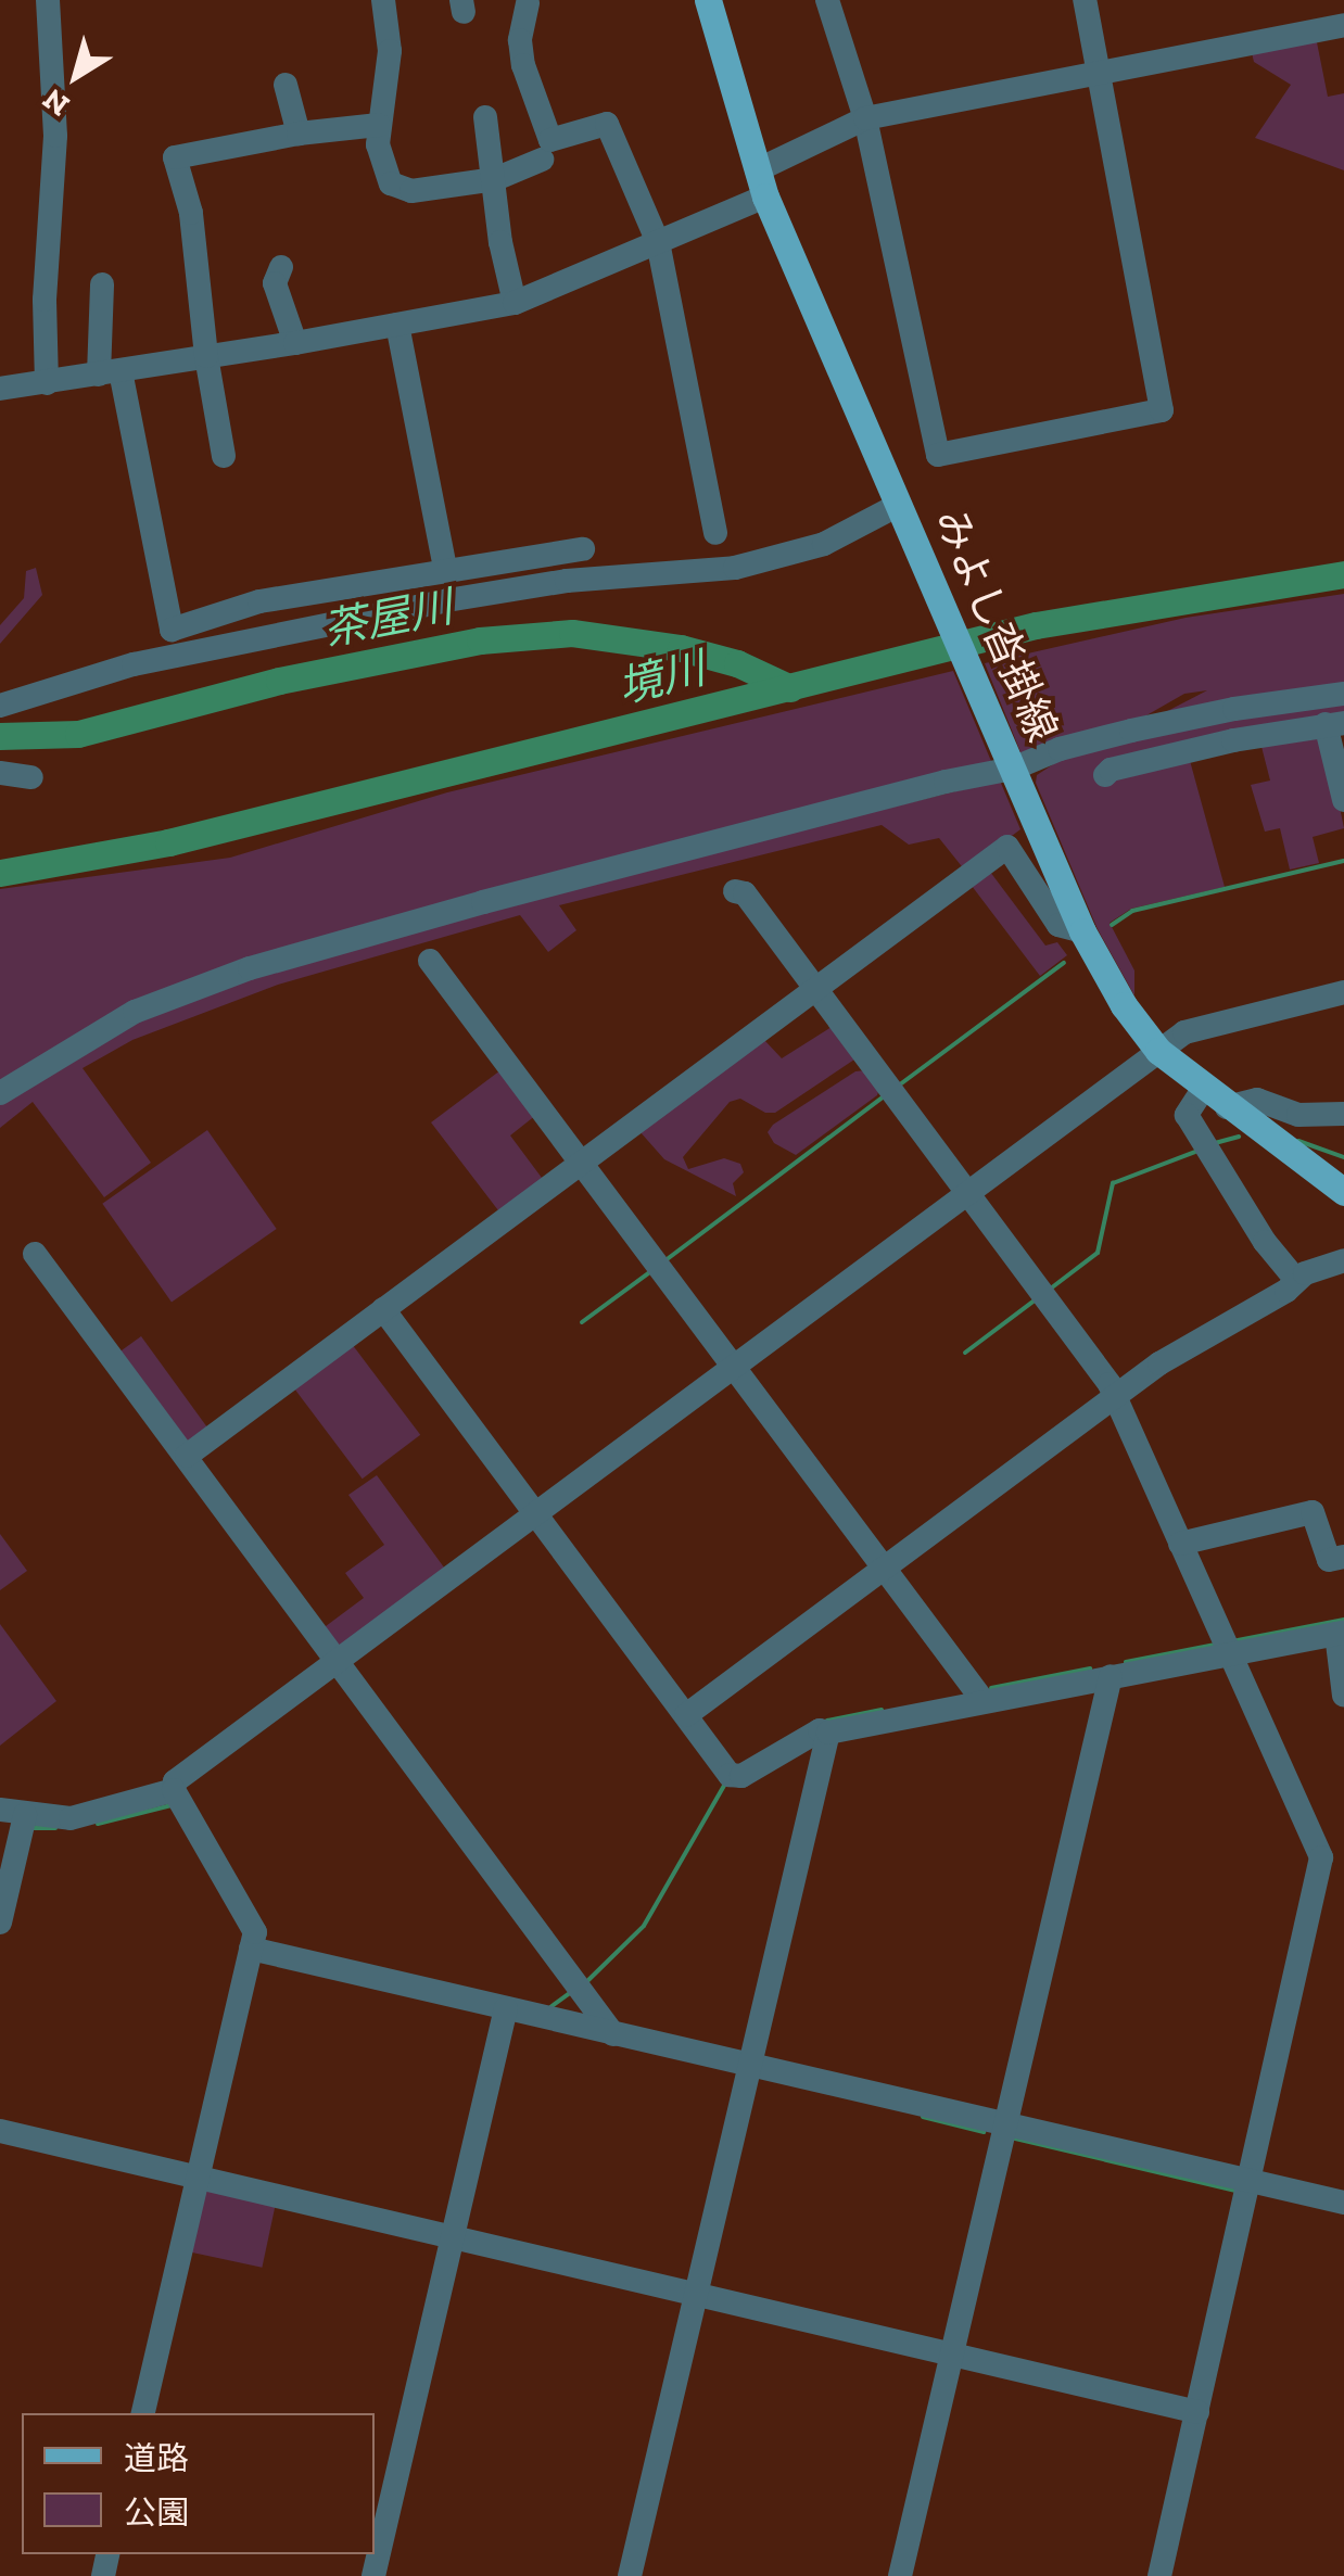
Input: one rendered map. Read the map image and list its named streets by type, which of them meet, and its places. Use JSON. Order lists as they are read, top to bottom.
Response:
{
  "streets": {
    "main road": ["みよし沓掛線"]
  },
  "water": ["茶屋川", "境川"],
  "legend": ["道路", "公園"],
  "north": "bottom left"
}
